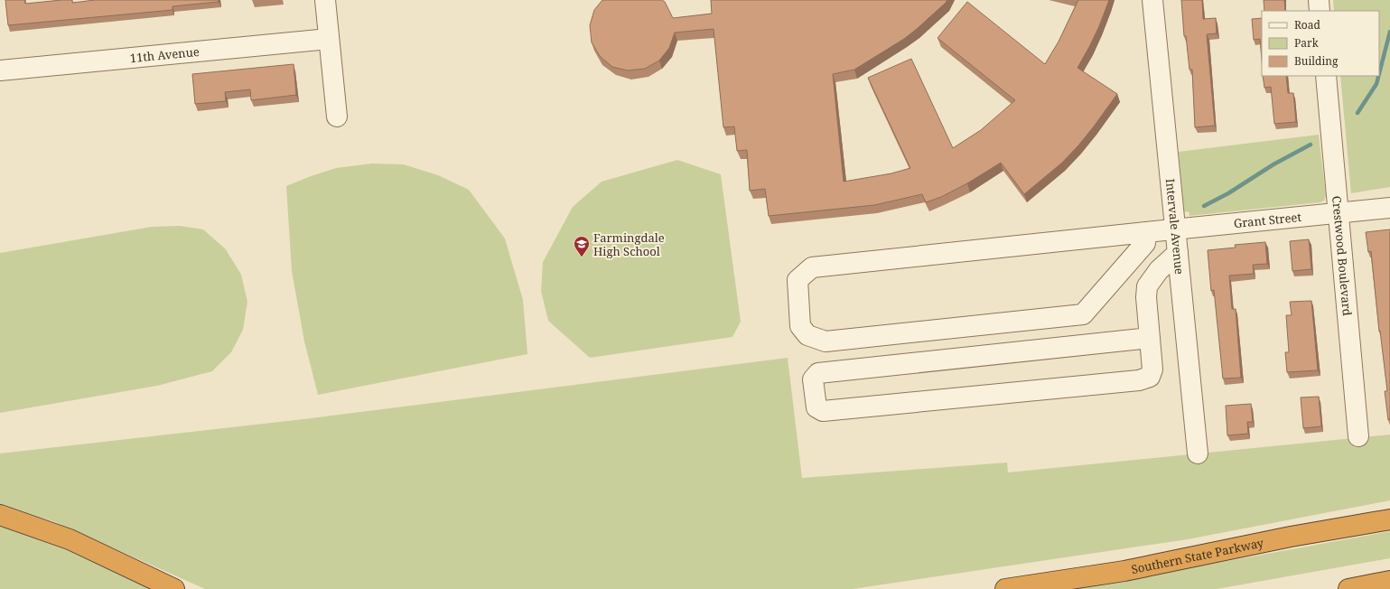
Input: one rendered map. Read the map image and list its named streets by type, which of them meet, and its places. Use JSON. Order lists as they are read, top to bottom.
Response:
{
  "streets": {
    "highway": ["Southern State Parkway"],
    "street": [
      "11th Avenue",
      "Grant Street",
      "Intervale Avenue",
      "Crestwood Boulevard"
    ]
  },
  "crossings": [
    ["Grant Street", "Intervale Avenue"],
    ["Grant Street", "Crestwood Boulevard"]
  ],
  "places": {
    "school or university": ["Farmingdale High School"]
  },
  "legend": ["Road", "Park", "Building"]
}
